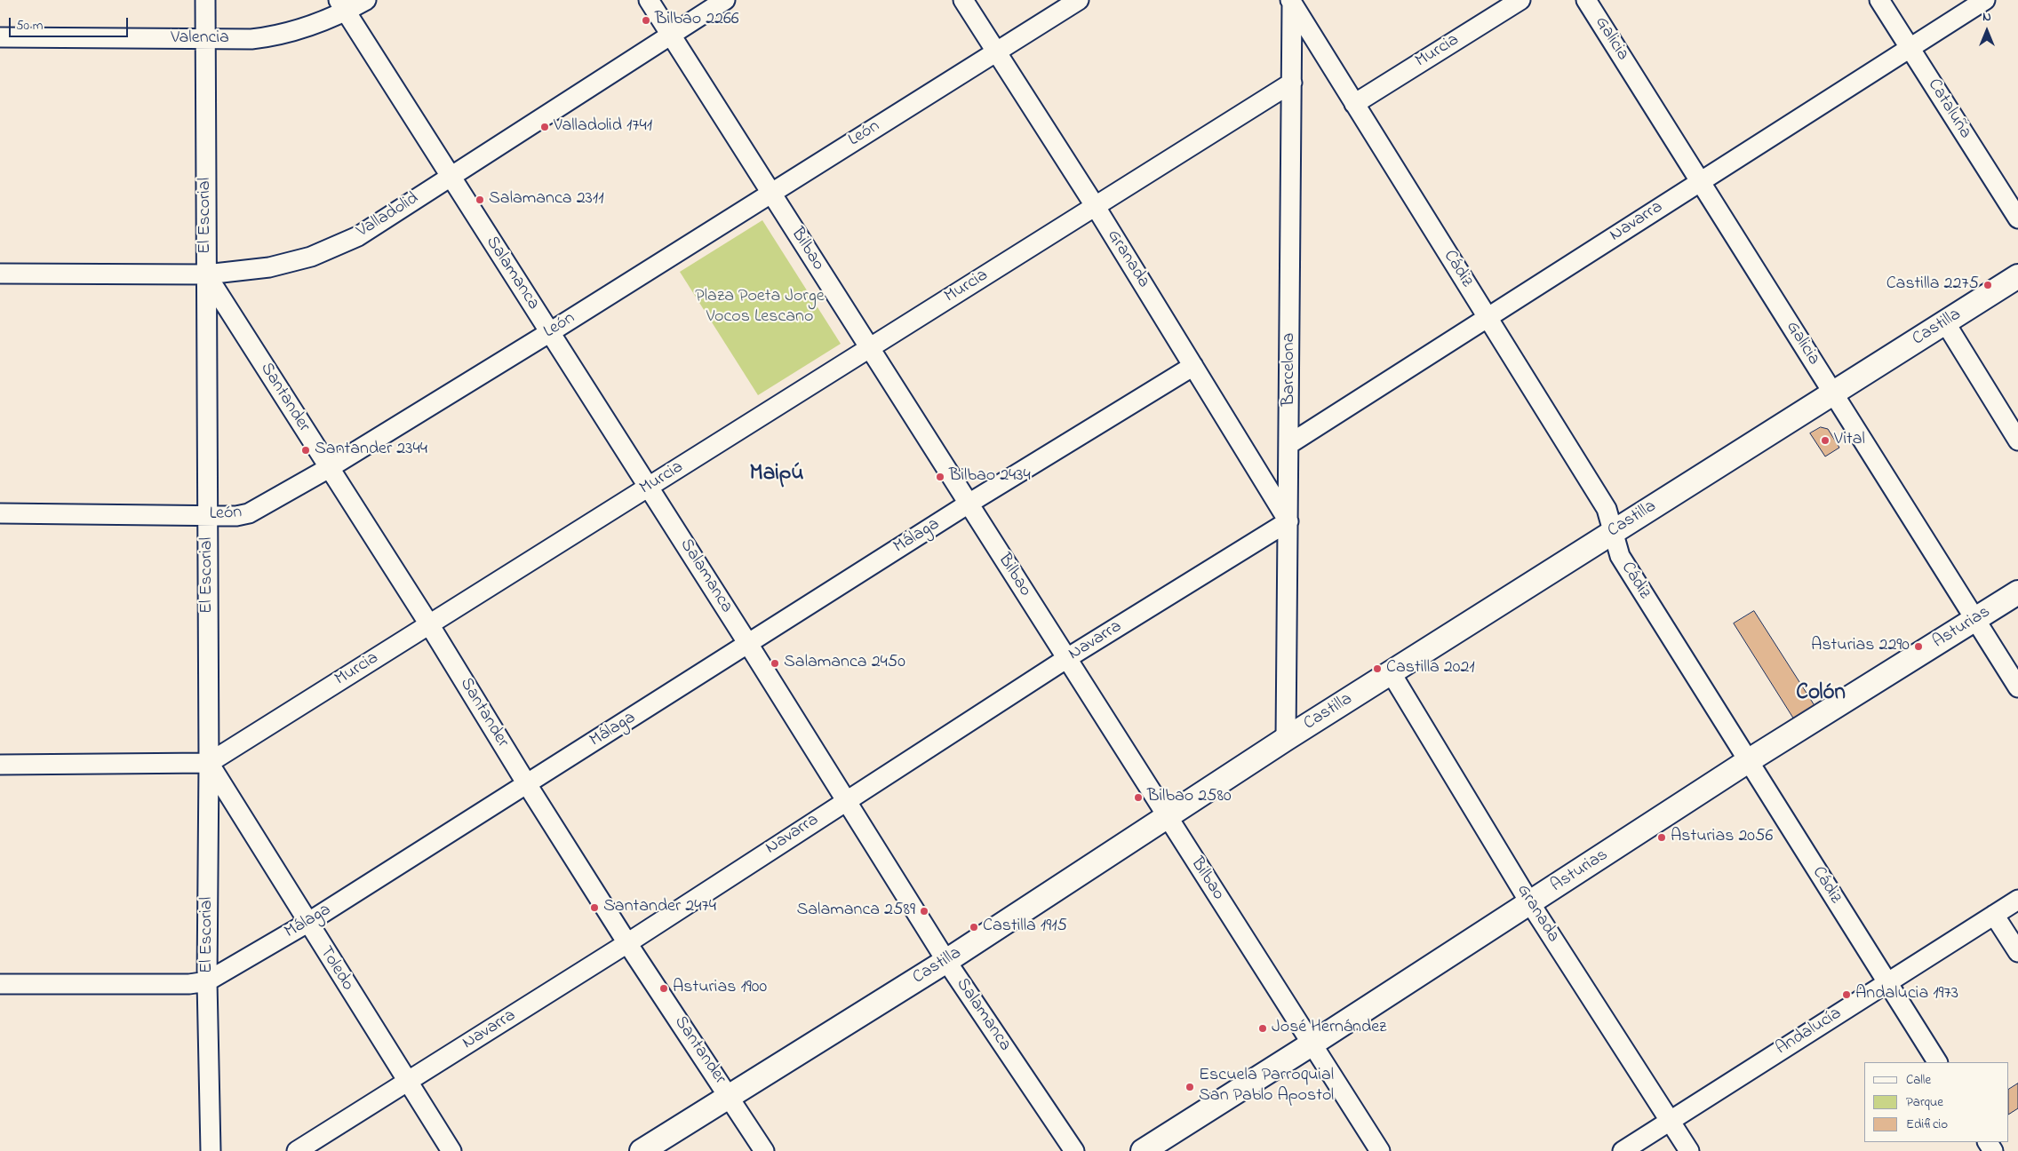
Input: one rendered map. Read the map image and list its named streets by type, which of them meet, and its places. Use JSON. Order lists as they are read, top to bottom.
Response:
{
  "streets": {
    "street": [
      "Valencia",
      "Galicia",
      "Murcia",
      "Cataluña",
      "León",
      "El Escorial",
      "Valladolid",
      "Navarra",
      "Bilbao",
      "Granada",
      "Cádiz",
      "Salamanca",
      "Castilla",
      "Barcelona",
      "Santander",
      "Málaga",
      "Asturias",
      "Toledo",
      "Andalucía"
    ]
  },
  "crossings": [
    ["Valencia", "El Escorial"],
    ["Valencia", "Salamanca"],
    ["Galicia", "Navarra"],
    ["Galicia", "Castilla"],
    ["Galicia", "Asturias"],
    ["Murcia", "El Escorial"],
    ["Murcia", "Bilbao"],
    ["Murcia", "Granada"],
    ["Murcia", "Cádiz"],
    ["Murcia", "Salamanca"],
    ["Murcia", "Barcelona"],
    ["Murcia", "Santander"],
    ["Murcia", "Toledo"],
    ["Cataluña", "Navarra"],
    ["León", "El Escorial"],
    ["León", "Bilbao"],
    ["León", "Granada"],
    ["León", "Salamanca"],
    ["León", "Santander"],
    ["El Escorial", "Valladolid"],
    ["El Escorial", "Santander"],
    ["El Escorial", "Málaga"],
    ["El Escorial", "Toledo"],
    ["Valladolid", "Bilbao"],
    ["Valladolid", "Salamanca"],
    ["Valladolid", "Santander"],
    ["Navarra", "Bilbao"],
    ["Navarra", "Granada"],
    ["Navarra", "Cádiz"],
    ["Navarra", "Salamanca"],
    ["Navarra", "Barcelona"],
    ["Navarra", "Santander"],
    ["Navarra", "Toledo"],
    ["Bilbao", "Castilla"],
    ["Bilbao", "Málaga"],
    ["Bilbao", "Asturias"],
    ["Granada", "Castilla"],
    ["Granada", "Barcelona"],
    ["Granada", "Málaga"],
    ["Granada", "Asturias"],
    ["Granada", "Andalucía"],
    ["Cádiz", "Castilla"],
    ["Cádiz", "Barcelona"],
    ["Cádiz", "Asturias"],
    ["Cádiz", "Andalucía"],
    ["Salamanca", "Castilla"],
    ["Salamanca", "Málaga"],
    ["Castilla", "Barcelona"],
    ["Castilla", "Santander"],
    ["Santander", "Málaga"],
    ["Málaga", "Toledo"]
  ],
  "districts": ["Maipú", "Colón"],
  "parks": ["Plaza Poeta Jorge Vocos Lescano"],
  "places": [
    "Bilbao 2266",
    "Valladolid 1741",
    "Salamanca 2311",
    "Castilla 2275",
    "Vital",
    "Santander 2344",
    "Bilbao 2434",
    "Asturias 2290",
    "Salamanca 2450",
    "Castilla 2021",
    "Bilbao 2580",
    "Asturias 2056",
    "Santander 2474",
    "Salamanca 2589",
    "Castilla 1915",
    "Asturias 1900",
    "Andalucia 1973",
    "José Hernández",
    "Escuela Parroquial San Pablo Apostol"
  ],
  "legend": ["Calle", "Parque", "Edificio"],
  "scale_bar": "50 m",
  "north": "top"
}
